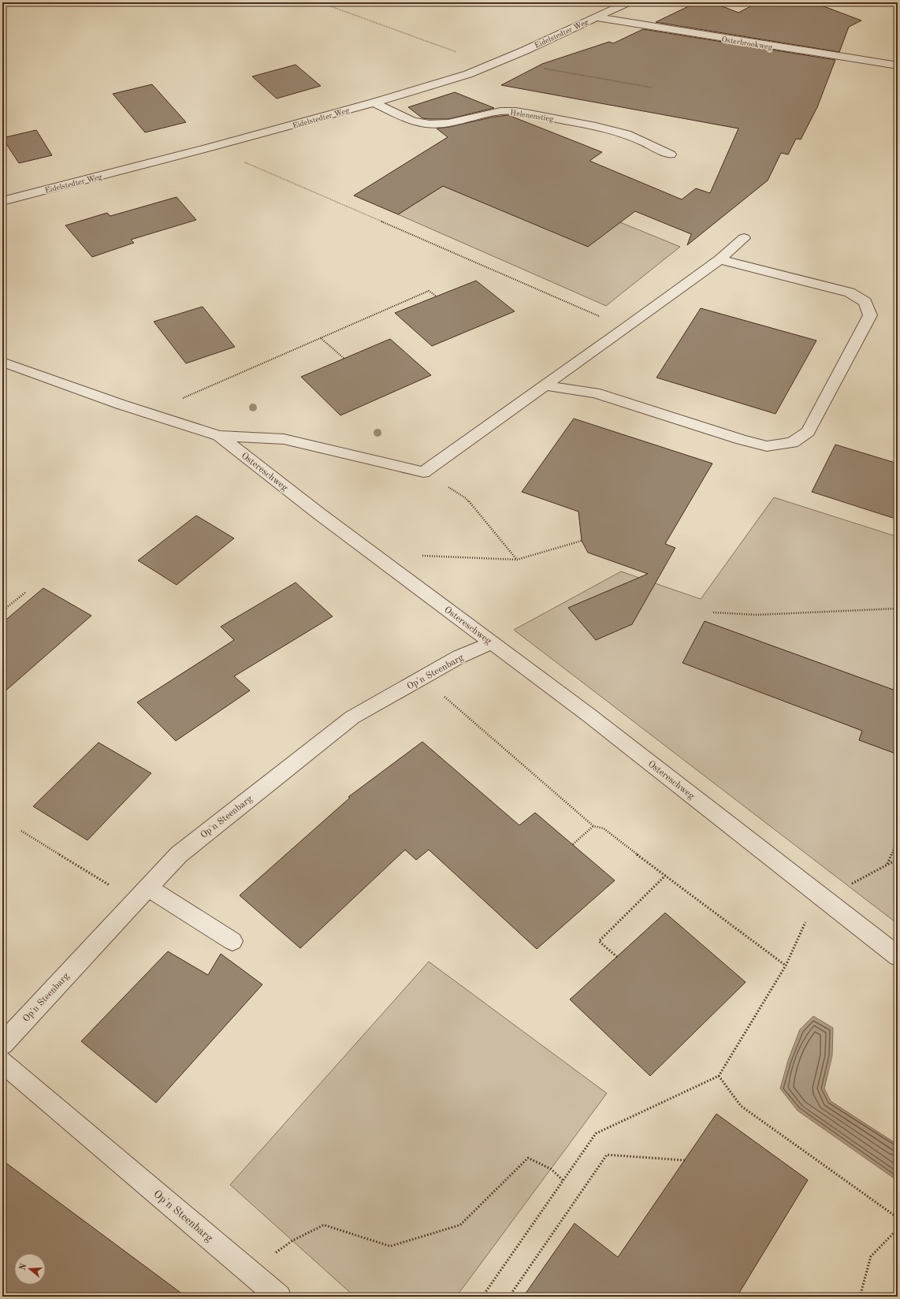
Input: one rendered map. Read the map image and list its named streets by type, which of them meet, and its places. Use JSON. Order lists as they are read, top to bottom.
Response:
{
  "streets": {
    "street": [
      "Eidelstedter Weg",
      "Osterbrookweg",
      "Helenenstieg",
      "Ostereschweg",
      "Op'n Steenbarg"
    ]
  },
  "crossings": [
    ["Eidelstedter Weg", "Osterbrookweg"],
    ["Eidelstedter Weg", "Helenenstieg"],
    ["Ostereschweg", "Op'n Steenbarg"]
  ],
  "north": "left"
}
